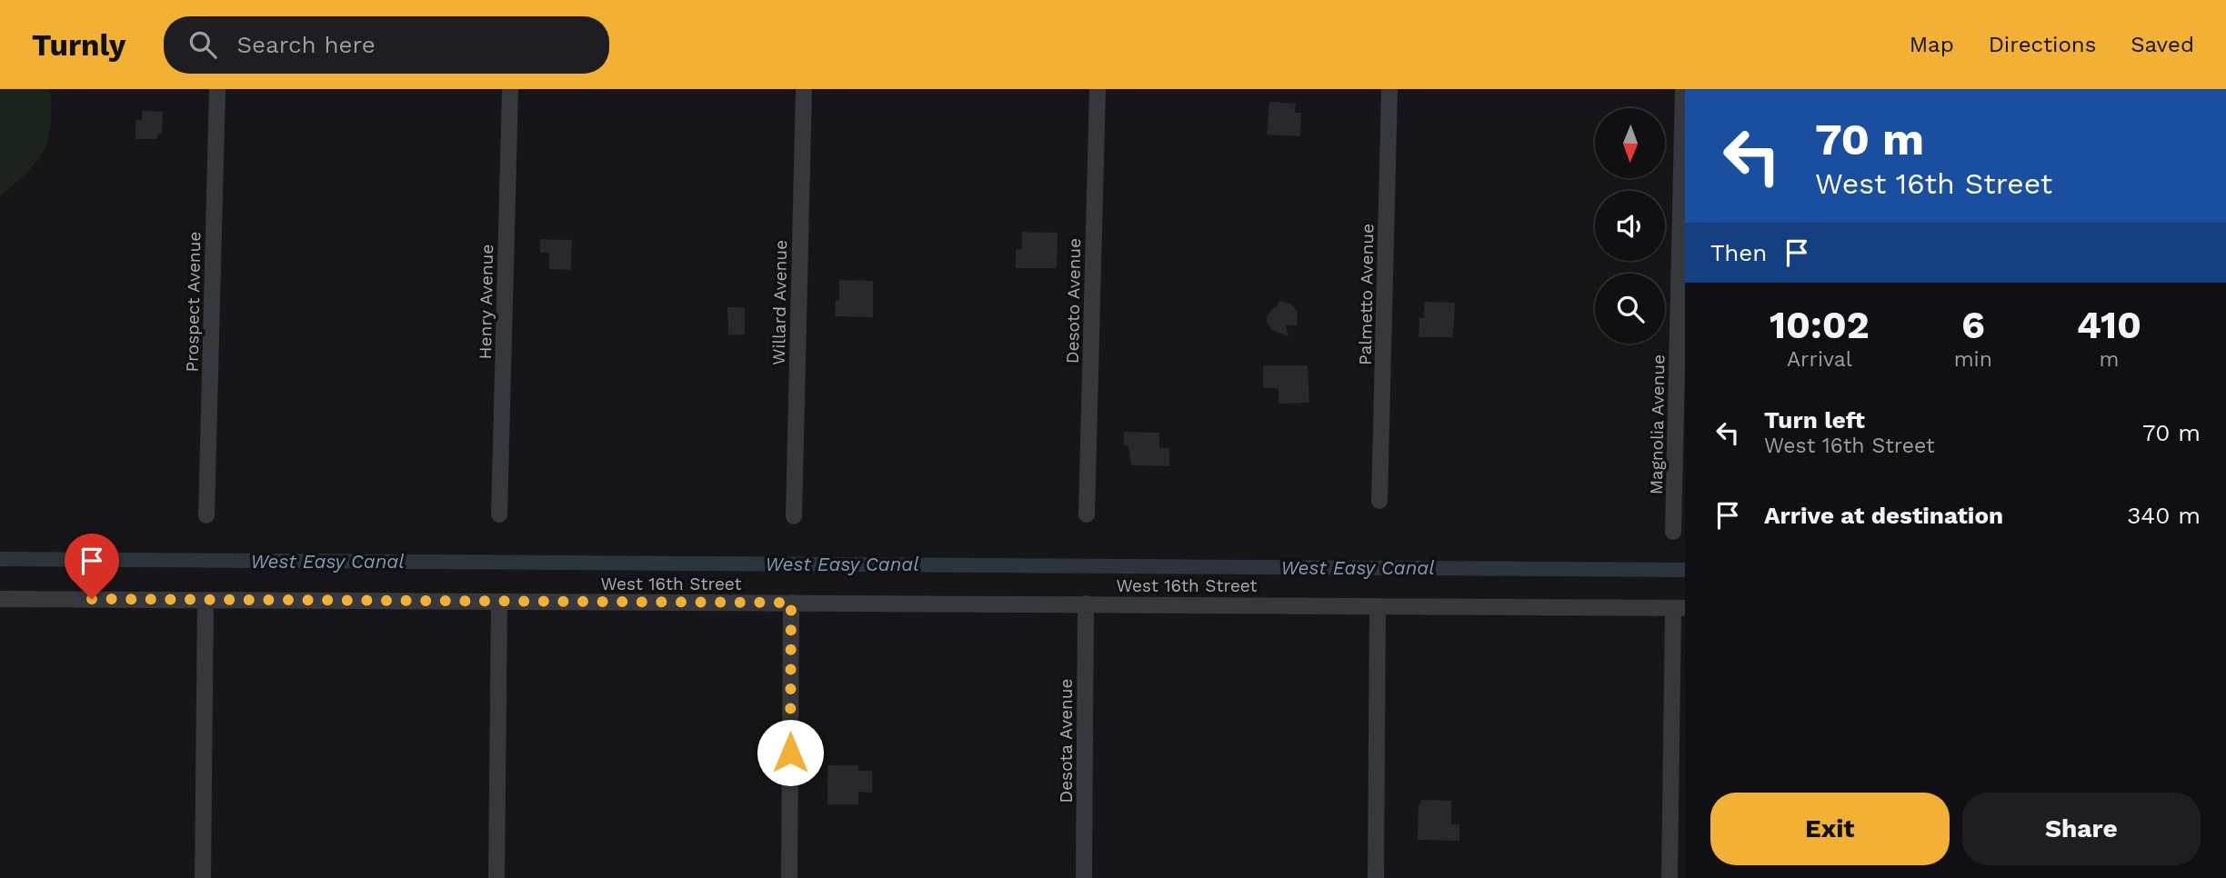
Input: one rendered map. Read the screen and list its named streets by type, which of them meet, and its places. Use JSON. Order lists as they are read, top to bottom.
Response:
{
  "streets": {
    "street": [
      "Palmetto Avenue",
      "Desoto Avenue",
      "Prospect Avenue",
      "Henry Avenue",
      "Willard Avenue",
      "Magnolia Avenue",
      "West 16th Street",
      "Desota Avenue"
    ]
  },
  "crossings": [
    ["West 16th Street", "Desota Avenue"]
  ],
  "water": ["West Easy Canal"],
  "north": "bottom",
  "page": {
    "header": "Turnly",
    "search": "Search here",
    "nav": ["Map", "Directions", "Saved"],
    "turn": ["70 m", "West 16th Street"],
    "then": "Then",
    "eta": [
      "10:02",
      "Arrival",
      "6",
      "min",
      "410",
      "m"
    ],
    "list": [
      {
        "name": "Turn left",
        "note": "West 16th Street",
        "value": "70 m"
      },
      {
        "name": "Arrive at destination",
        "value": "340 m"
      }
    ],
    "buttons": ["Exit", "Share"]
  }
}
